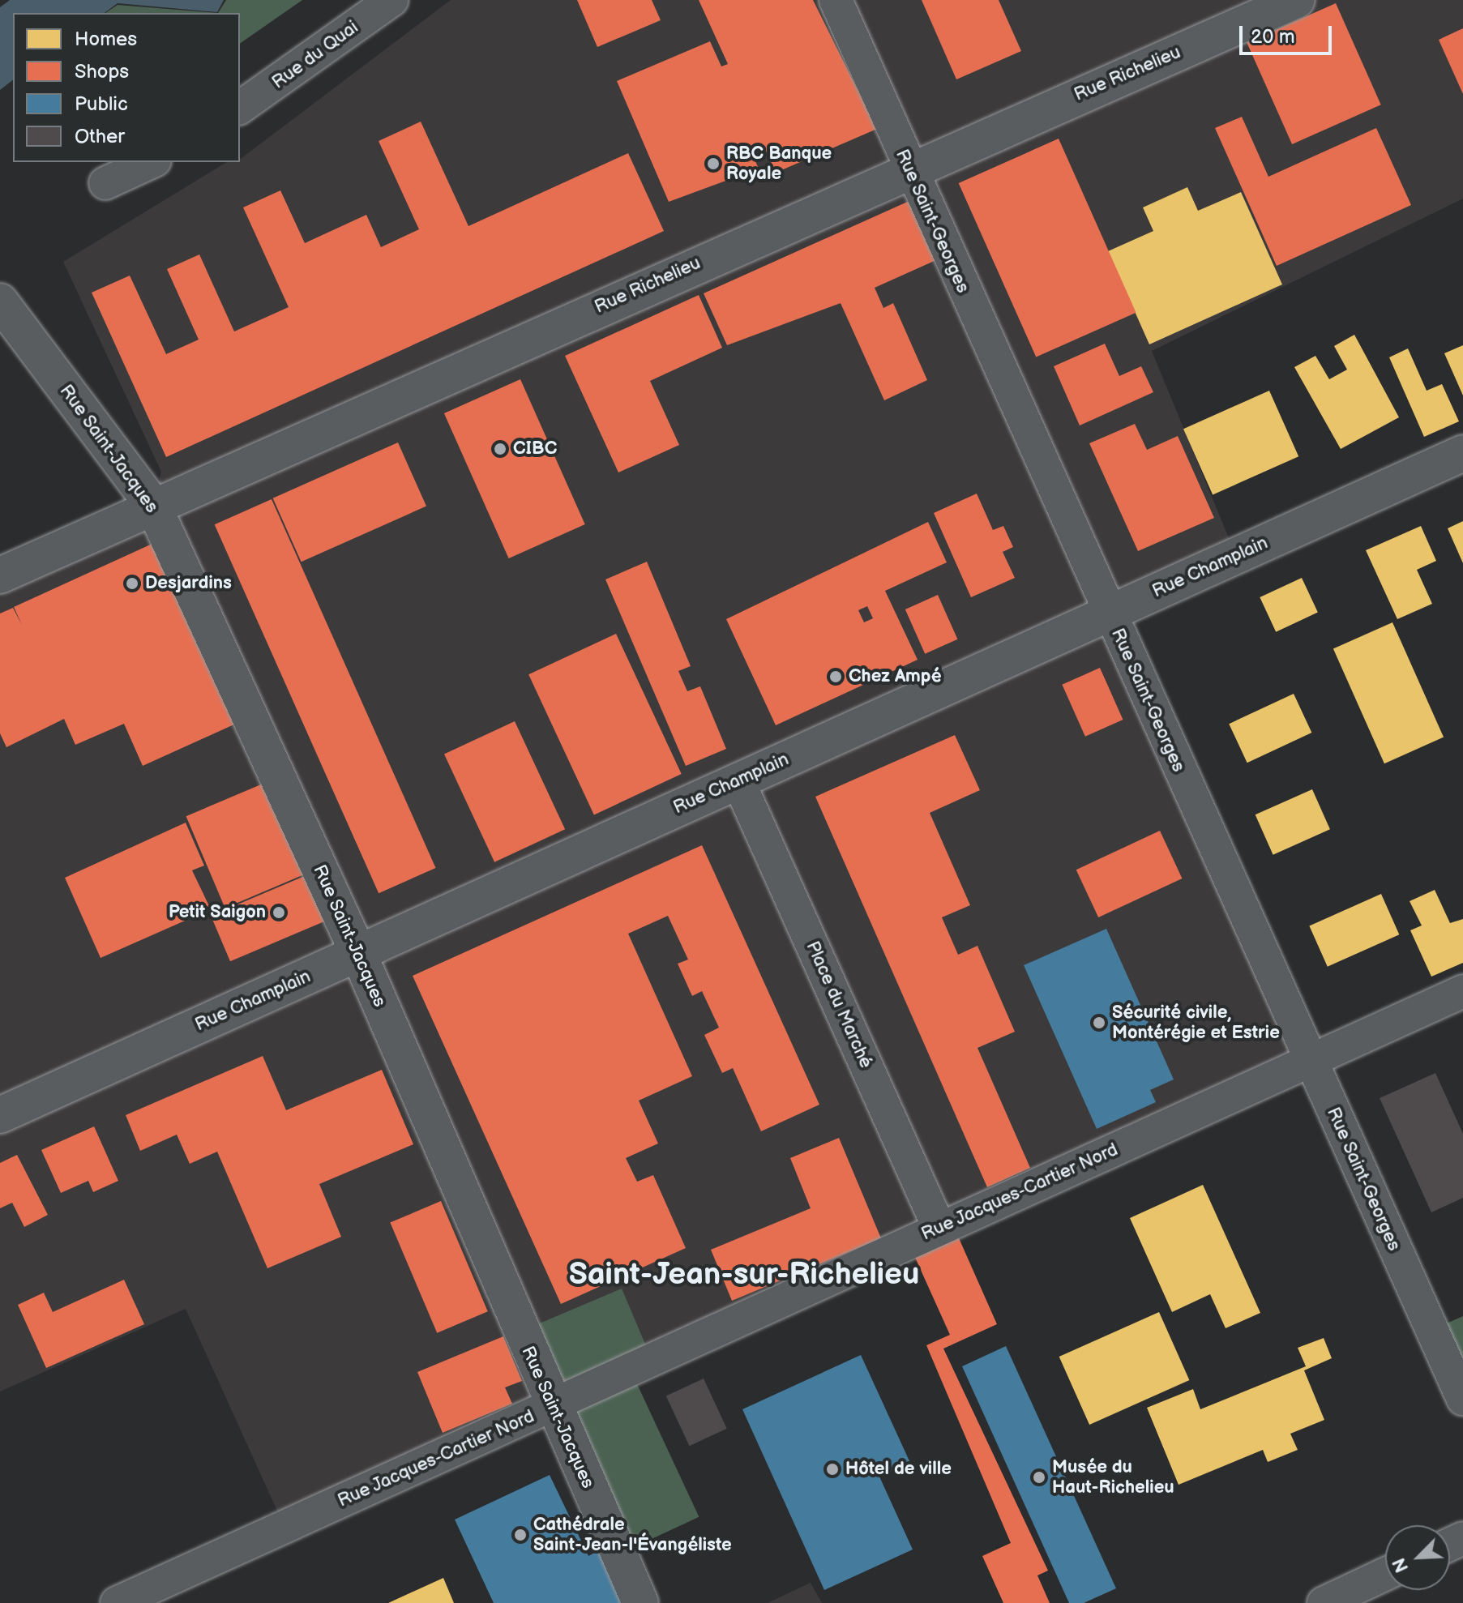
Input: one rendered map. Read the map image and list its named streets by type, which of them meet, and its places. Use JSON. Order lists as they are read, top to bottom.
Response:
{
  "streets": {
    "street": [
      "Rue du Quai",
      "Rue Richelieu",
      "Rue Saint-Georges",
      "Rue Saint-Jacques",
      "Rue Champlain",
      "Place du Marché",
      "Rue Jacques-Cartier Nord"
    ]
  },
  "crossings": [
    ["Rue Richelieu", "Rue Saint-Georges"],
    ["Rue Richelieu", "Rue Saint-Jacques"],
    ["Rue Saint-Georges", "Rue Champlain"],
    ["Rue Saint-Georges", "Rue Jacques-Cartier Nord"],
    ["Rue Saint-Jacques", "Rue Champlain"],
    ["Rue Saint-Jacques", "Rue Jacques-Cartier Nord"],
    ["Rue Champlain", "Place du Marché"],
    ["Place du Marché", "Rue Jacques-Cartier Nord"]
  ],
  "districts": ["Saint-Jean-sur-Richelieu"],
  "places": [
    "RBC Banque Royale",
    "CIBC",
    "Desjardins",
    "Chez Ampé",
    "Petit Saigon",
    "Sécurité civile, Montérégie et Estrie",
    "Hôtel de ville",
    "Musée du Haut-Richelieu",
    "Cathédrale Saint-Jean-l'Évangéliste"
  ],
  "legend": [
    "Homes",
    "Shops",
    "Public",
    "Other"
  ],
  "scale_bar": "20 m",
  "north": "bottom left"
}
